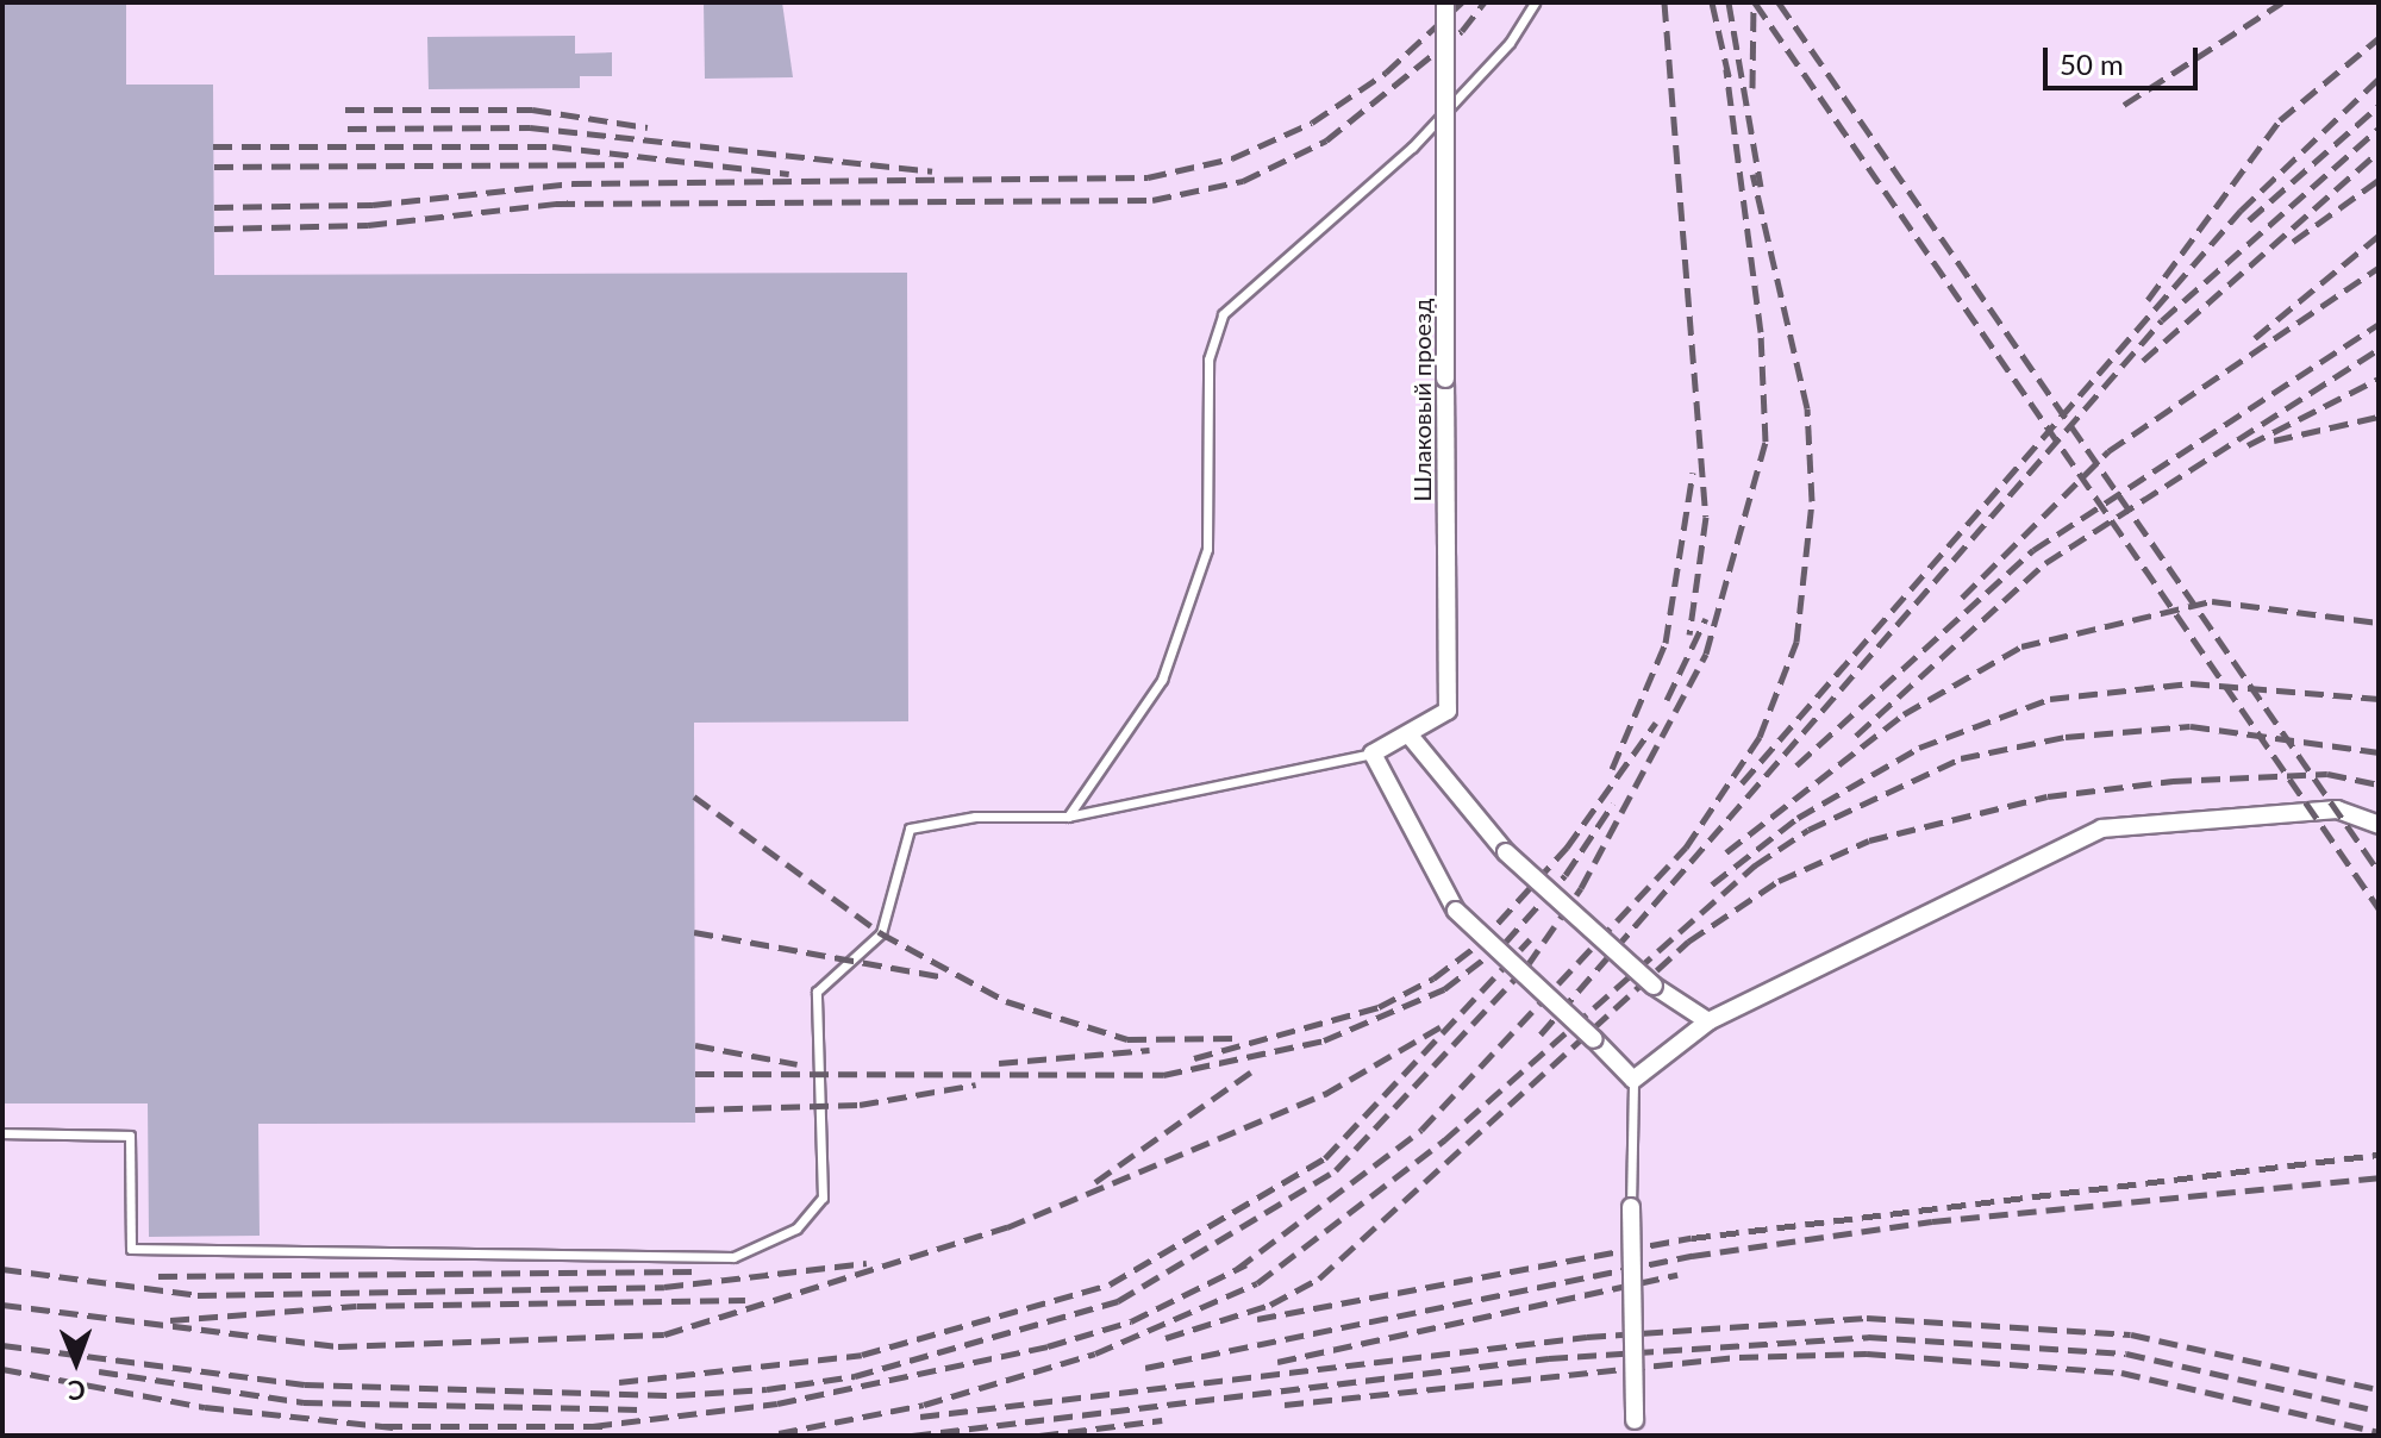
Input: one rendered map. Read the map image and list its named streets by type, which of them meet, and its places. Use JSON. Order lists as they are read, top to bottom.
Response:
{
  "streets": {
    "street": ["Шлаковый проезд"]
  },
  "scale_bar": "50 m",
  "north": "bottom"
}
